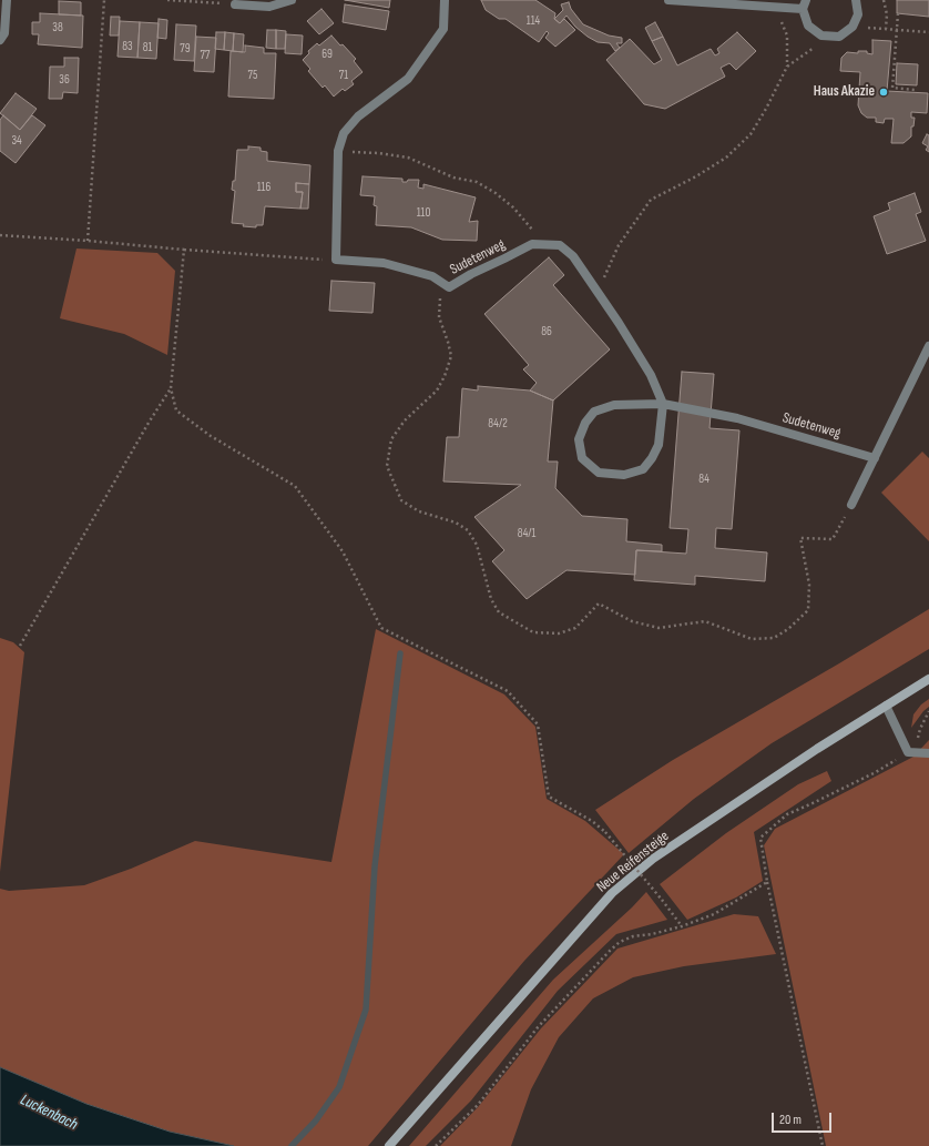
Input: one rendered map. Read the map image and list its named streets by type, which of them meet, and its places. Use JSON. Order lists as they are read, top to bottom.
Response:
{
  "streets": {
    "main road": ["Neue Reifensteige"],
    "street": ["Sudetenweg"]
  },
  "water": ["Luckenbach"],
  "places": ["Haus Akazie"],
  "house_numbers": [
    "114",
    "38",
    "83",
    "81",
    "79",
    "69",
    "77",
    "75",
    "71",
    "36",
    "34",
    "116",
    "110",
    "86",
    "84/2",
    "84",
    "84/1"
  ],
  "scale_bar": "20 m"
}
